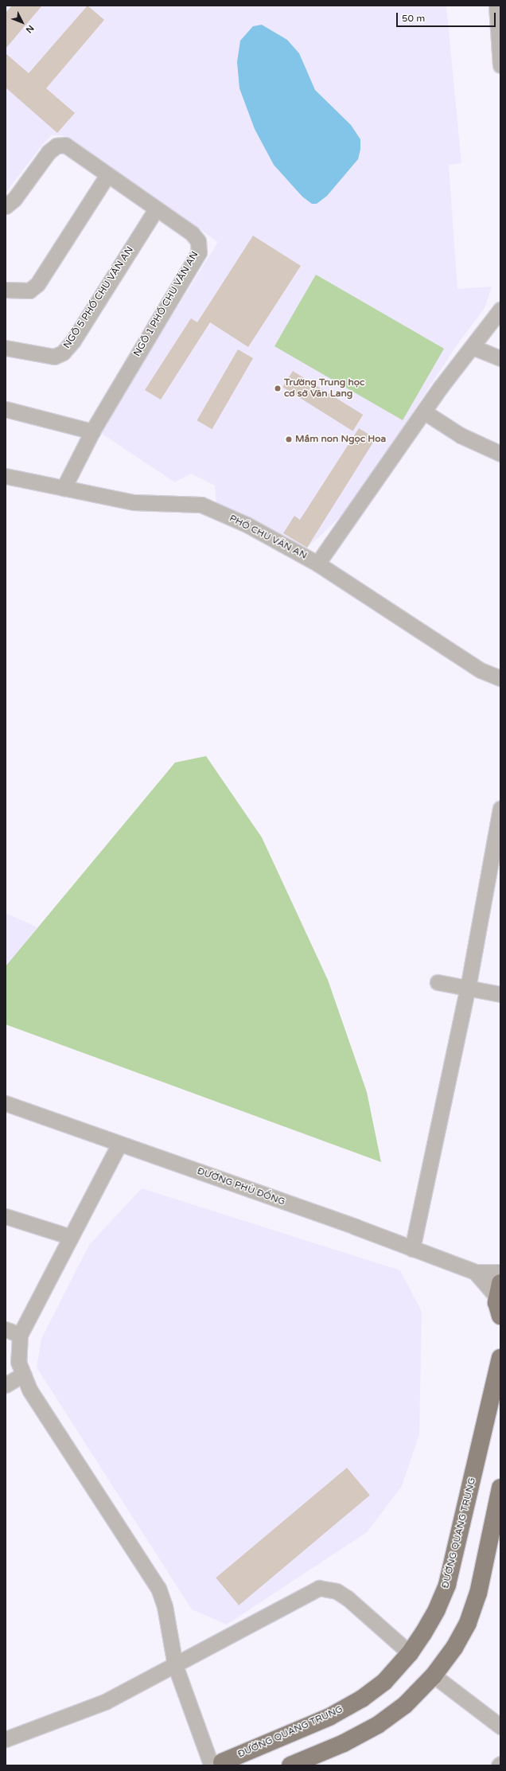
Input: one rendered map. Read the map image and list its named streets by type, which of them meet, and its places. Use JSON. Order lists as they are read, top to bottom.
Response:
{
  "streets": {
    "main road": ["ĐƯỜNG QUANG TRUNG"],
    "street": [
      "NGÕ 5 PHỐ CHU VĂN AN",
      "NGÕ 1 PHỐ CHU VĂN AN",
      "PHỐ CHU VĂN AN",
      "ĐƯỜNG PHÙ ĐỔNG"
    ]
  },
  "crossings": [
    ["NGÕ 5 PHỐ CHU VĂN AN", "NGÕ 1 PHỐ CHU VĂN AN"],
    ["NGÕ 1 PHỐ CHU VĂN AN", "PHỐ CHU VĂN AN"]
  ],
  "places": ["Trường Trung học cơ sở Văn Lang", "Mầm non Ngọc Hoa"],
  "scale_bar": "50 m",
  "north": "bottom right"
}
